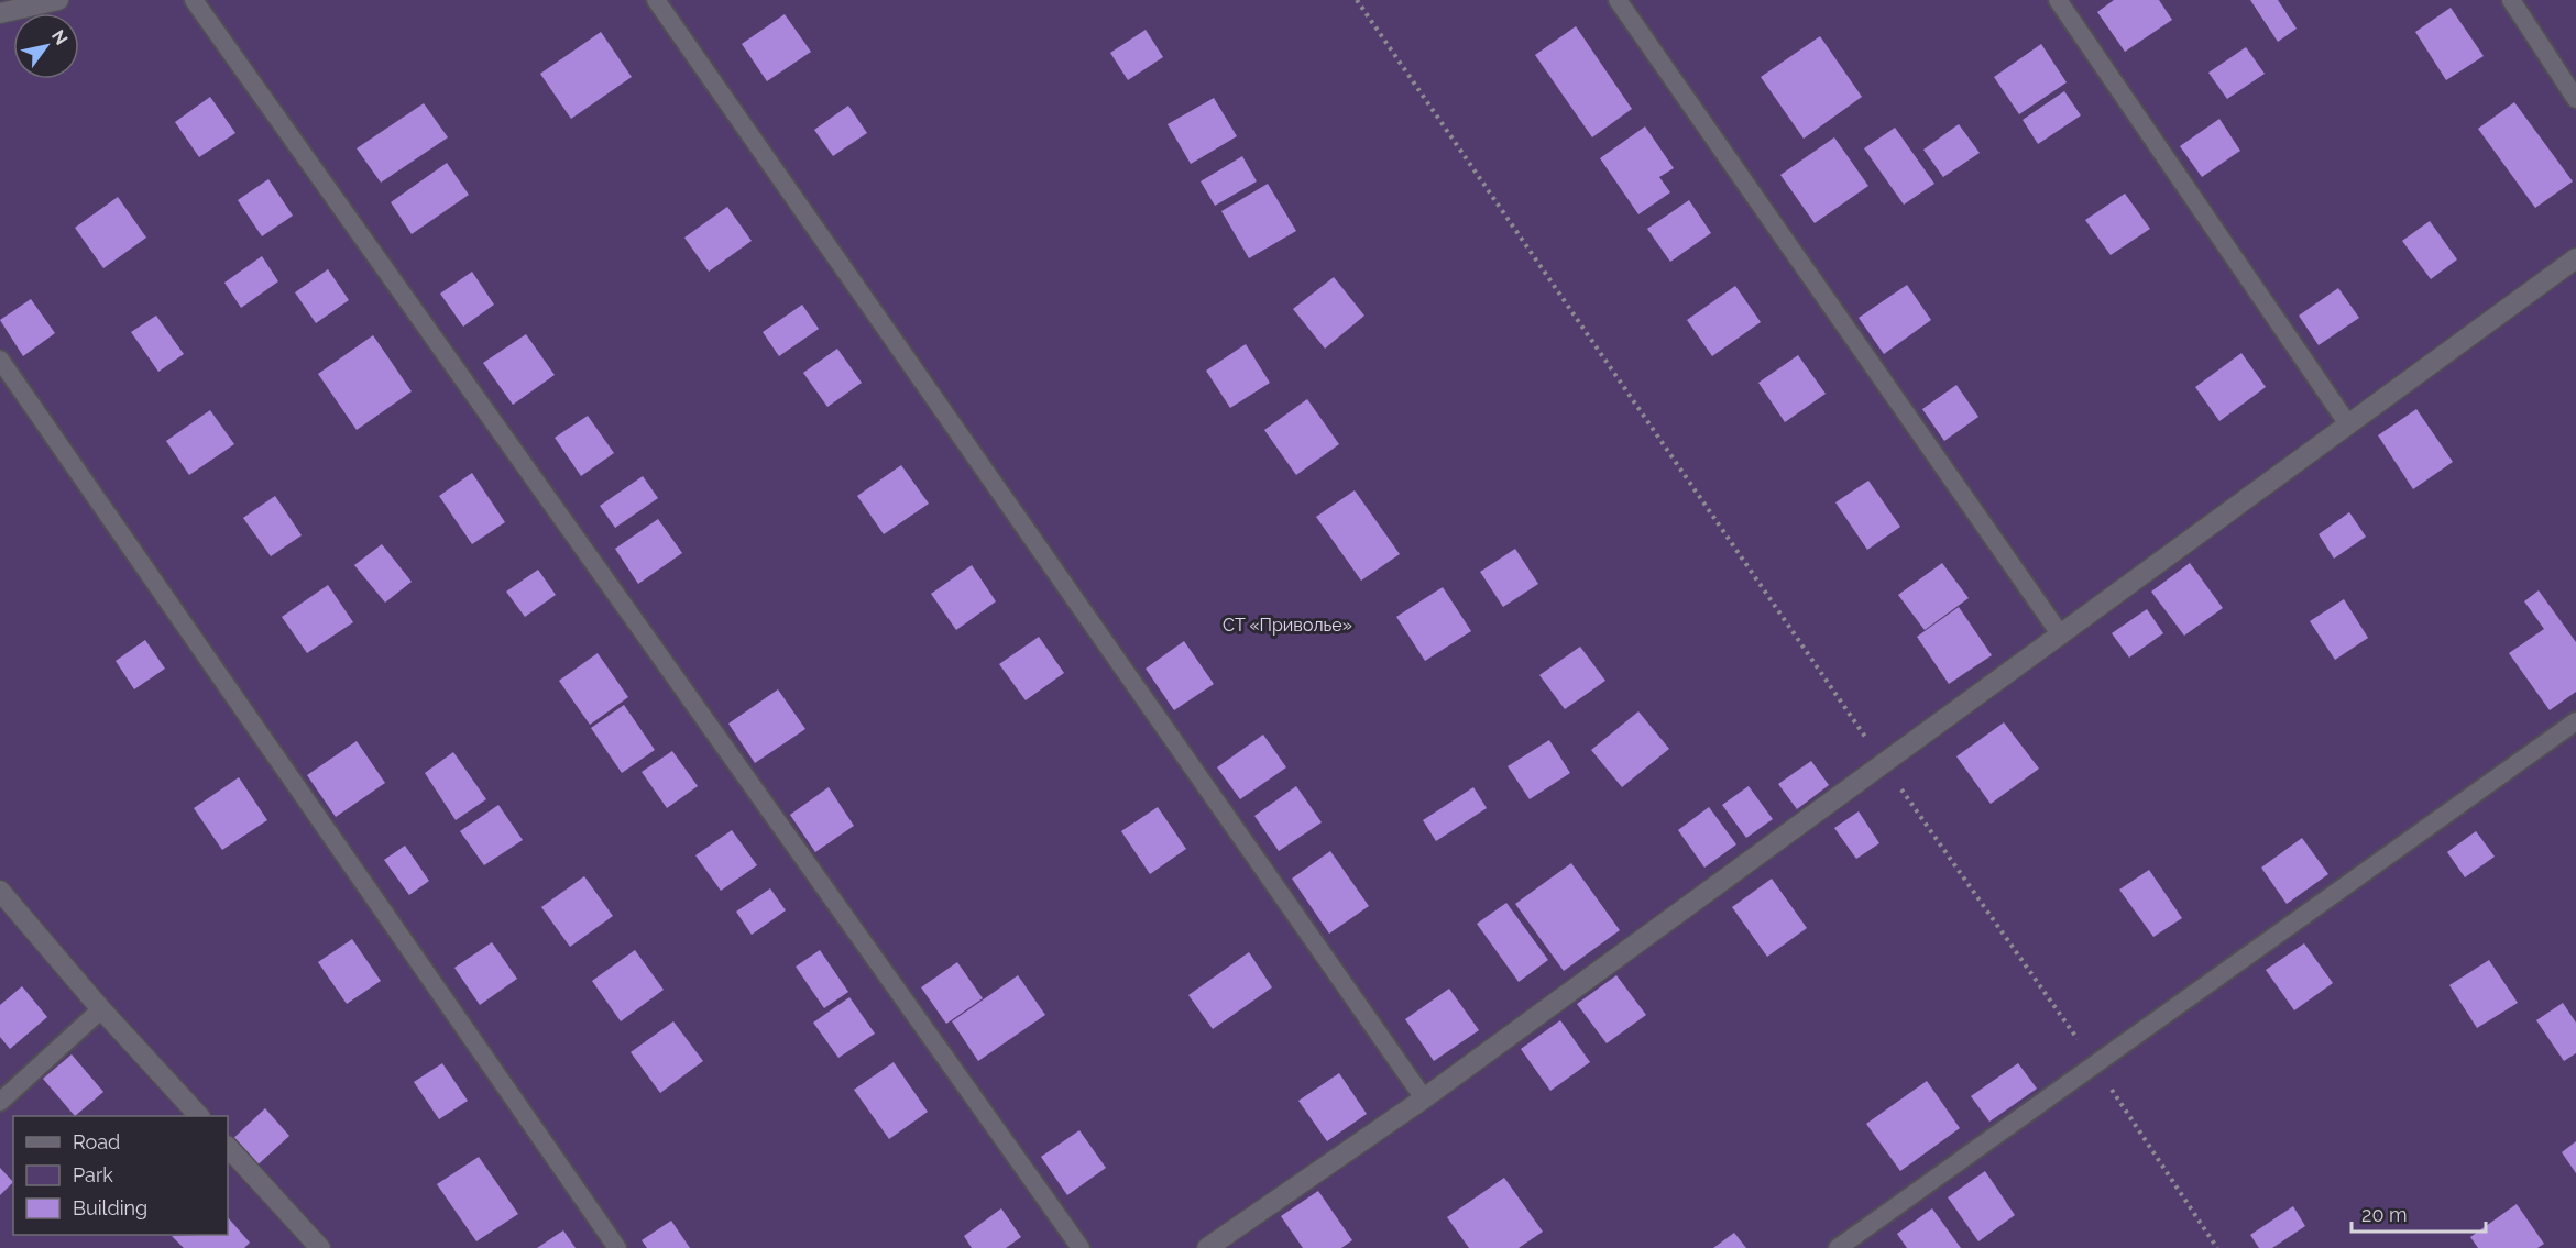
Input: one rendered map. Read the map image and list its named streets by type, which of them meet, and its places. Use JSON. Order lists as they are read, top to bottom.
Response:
{
  "parks": ["СТ «Приволье»"],
  "legend": ["Road", "Park", "Building"],
  "scale_bar": "20 m",
  "north": "top right"
}
